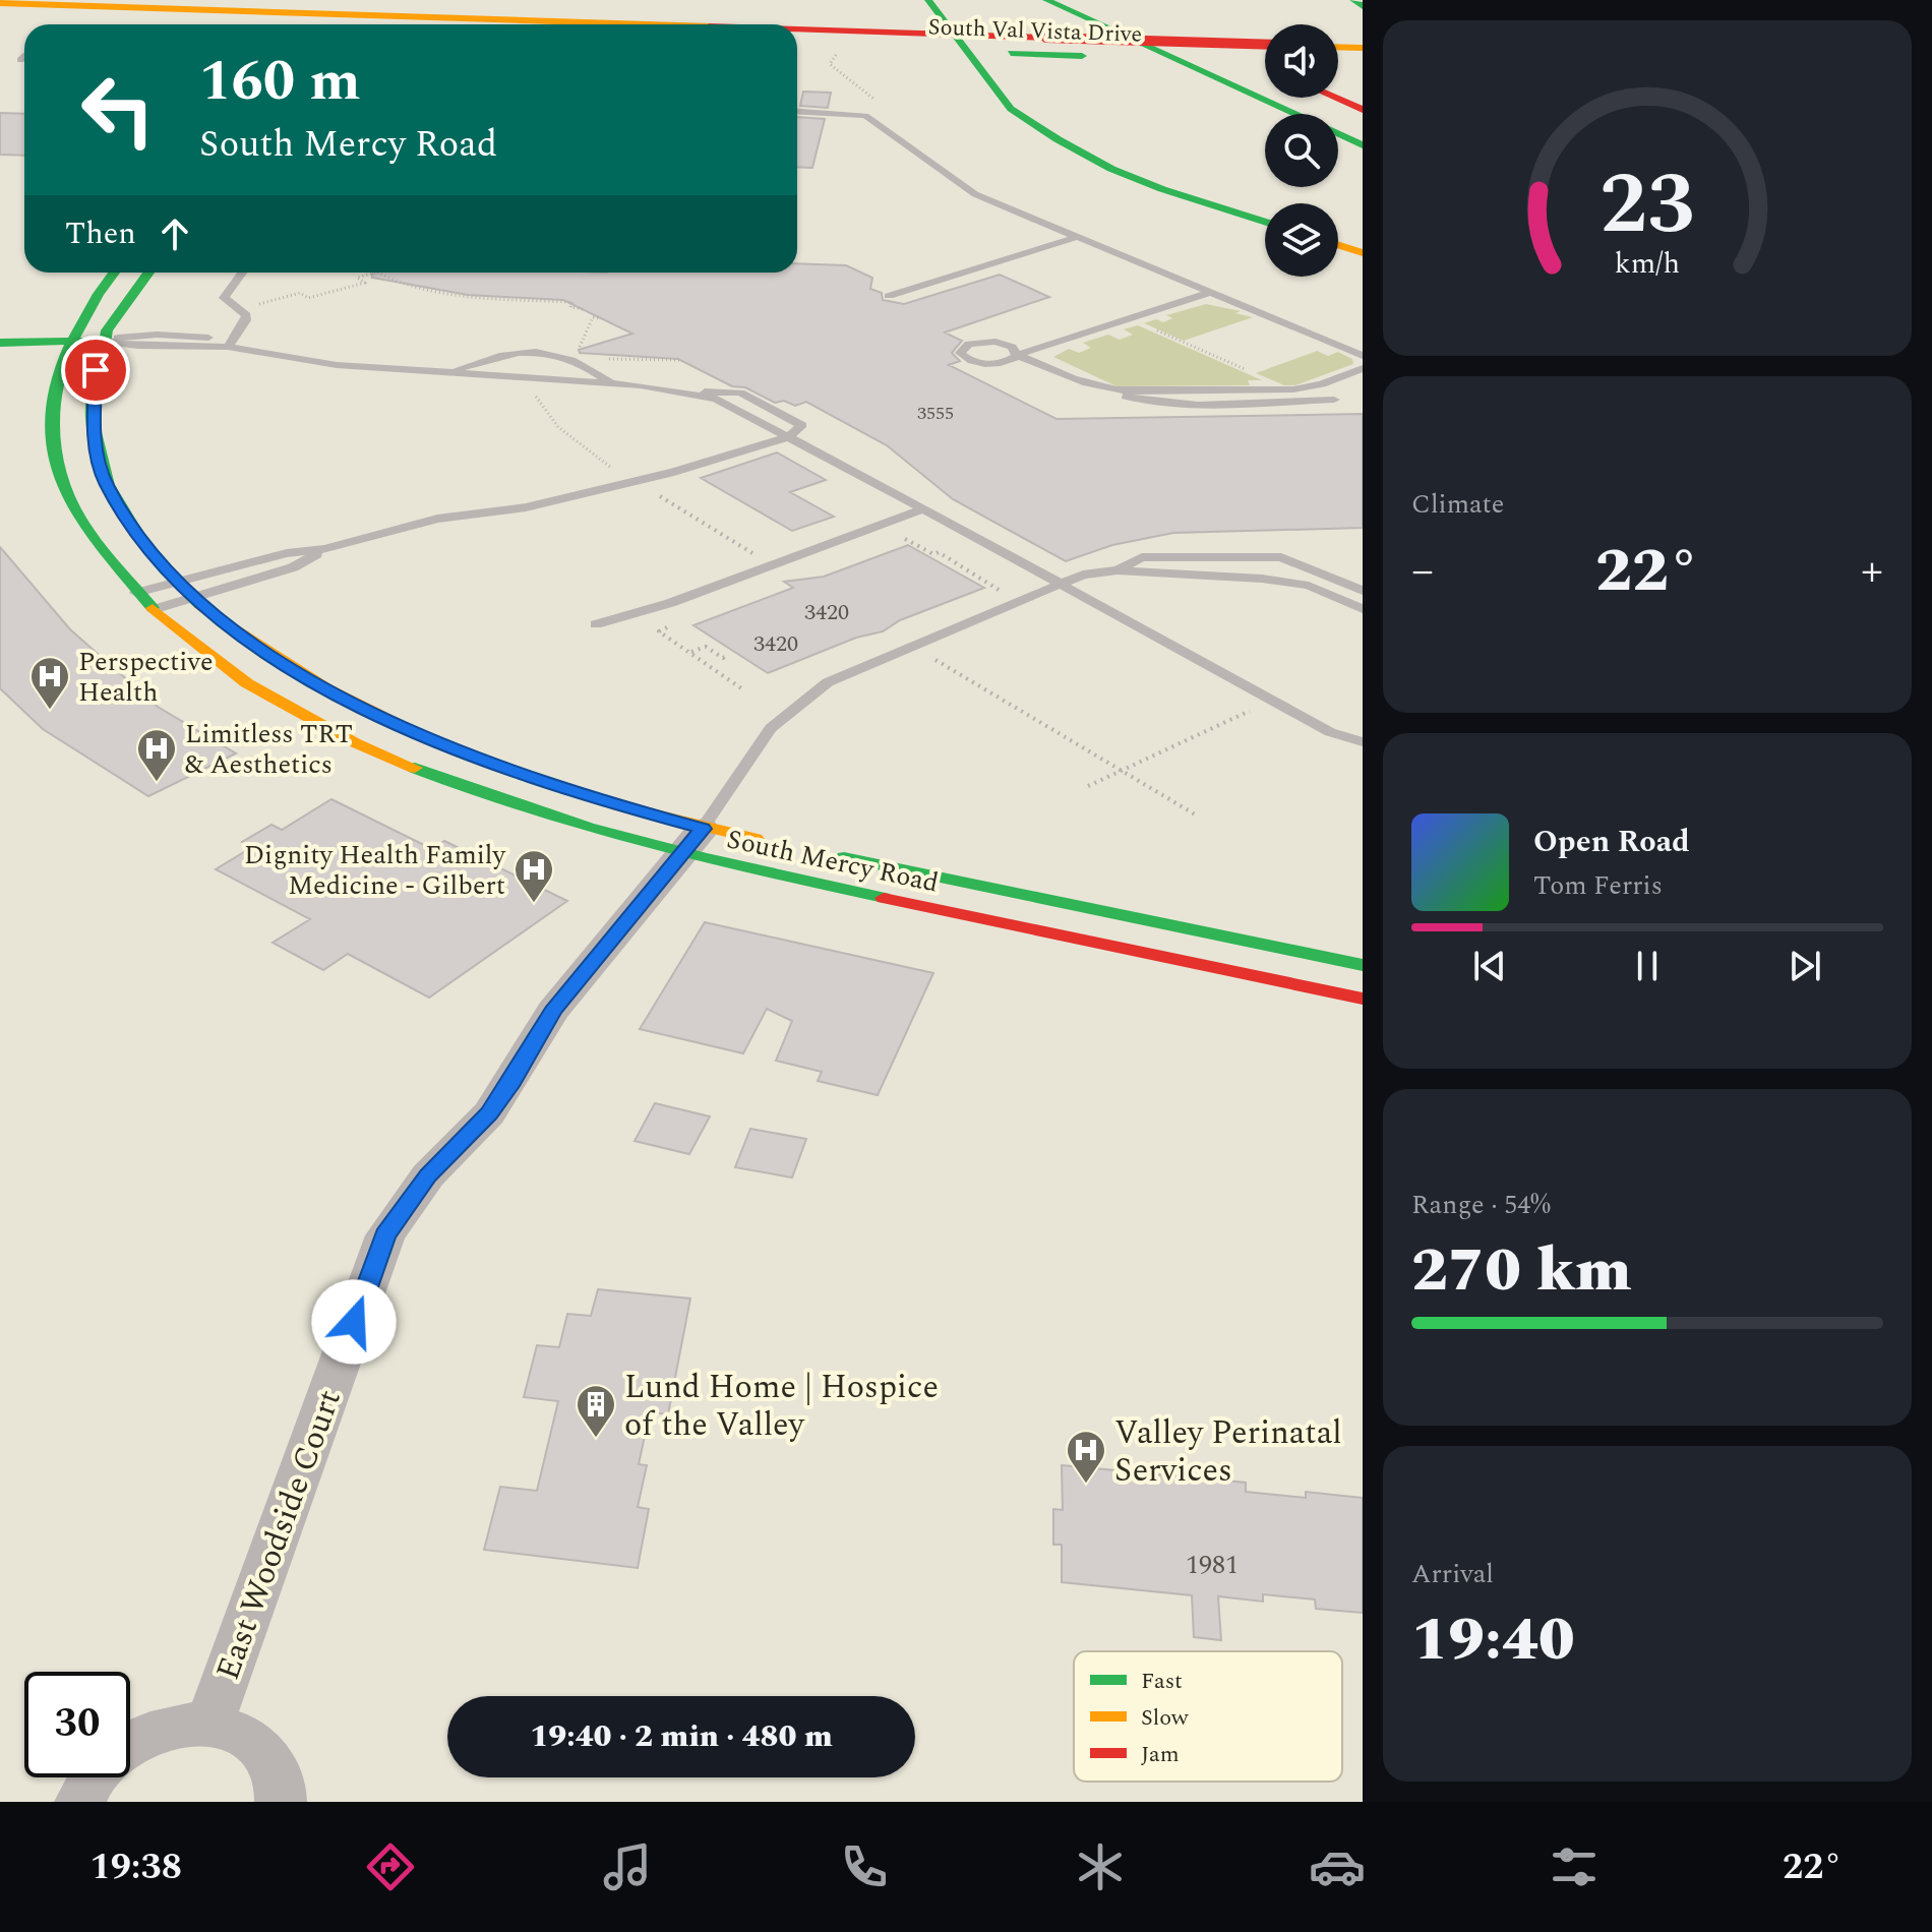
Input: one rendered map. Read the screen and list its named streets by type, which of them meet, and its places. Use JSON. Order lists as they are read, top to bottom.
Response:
{
  "streets": {
    "main road": ["South Val Vista Drive", "South Mercy Road"],
    "street": ["East Woodside Court"]
  },
  "crossings": [
    ["South Mercy Road", "East Woodside Court"]
  ],
  "places": {
    "hospital": [
      "Perspective Health",
      "Limitless TRT & Aesthetics",
      "Dignity Health Family Medicine - Gilbert",
      "Valley Perinatal Services"
    ],
    "building": ["Lund Home | Hospice of the Valley"]
  },
  "house_numbers": [
    "3555",
    "3420",
    "3420",
    "1981"
  ],
  "legend": ["Fast", "Slow", "Jam"],
  "page": {
    "turn": ["160 m", "South Mercy Road"],
    "then": "Then",
    "tile": [
      "Climate",
      ["Range · 54%", "270 km"],
      ["Arrival", "19:40"]
    ],
    "heat": ["−", "22°", "+"],
    "song": ["Open Road", "Tom Ferris"],
    "limit": "30",
    "trip": "19:40 · 2 min · 480 m",
    "tabs": ["19:38", "22°"],
    "gauge": ["23", "km/h"]
  }
}
